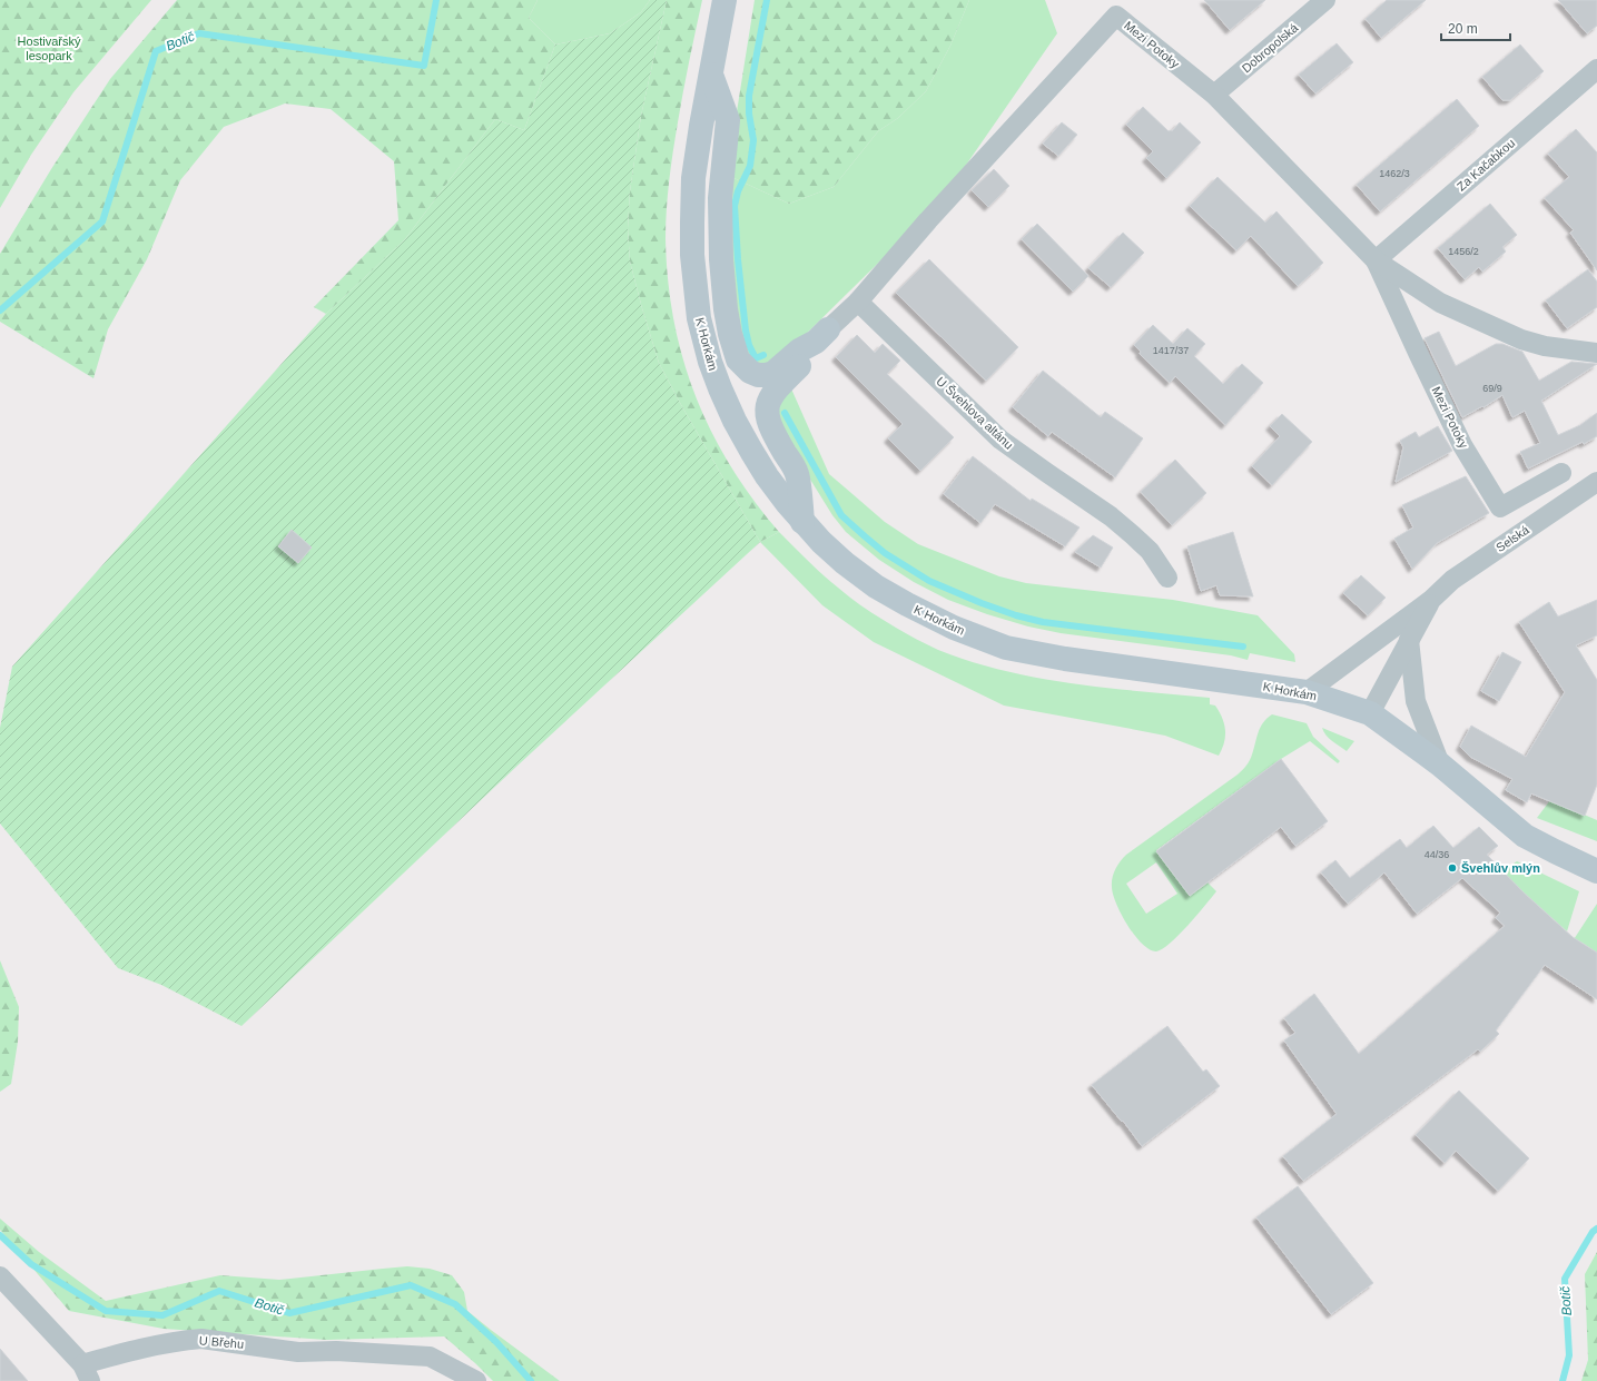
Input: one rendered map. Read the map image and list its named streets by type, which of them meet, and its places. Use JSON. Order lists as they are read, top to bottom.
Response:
{
  "streets": {
    "main road": ["K Horkám"],
    "street": [
      "Mezi Potoky",
      "Dobropolská",
      "Za Kačabkou",
      "U Švehlova altánu",
      "Selská",
      "U Břehu"
    ]
  },
  "crossings": [
    ["Mezi Potoky", "Dobropolská"],
    ["Mezi Potoky", "Za Kačabkou"],
    ["Mezi Potoky", "U Švehlova altánu"],
    ["K Horkám", "Selská"]
  ],
  "water": ["Botič"],
  "parks": ["Hostivařský lesopark"],
  "places": ["Švehlův mlýn"],
  "house_numbers": [
    "1462/3",
    "1456/2",
    "1417/37",
    "69/9",
    "44/36"
  ],
  "scale_bar": "20 m"
}
